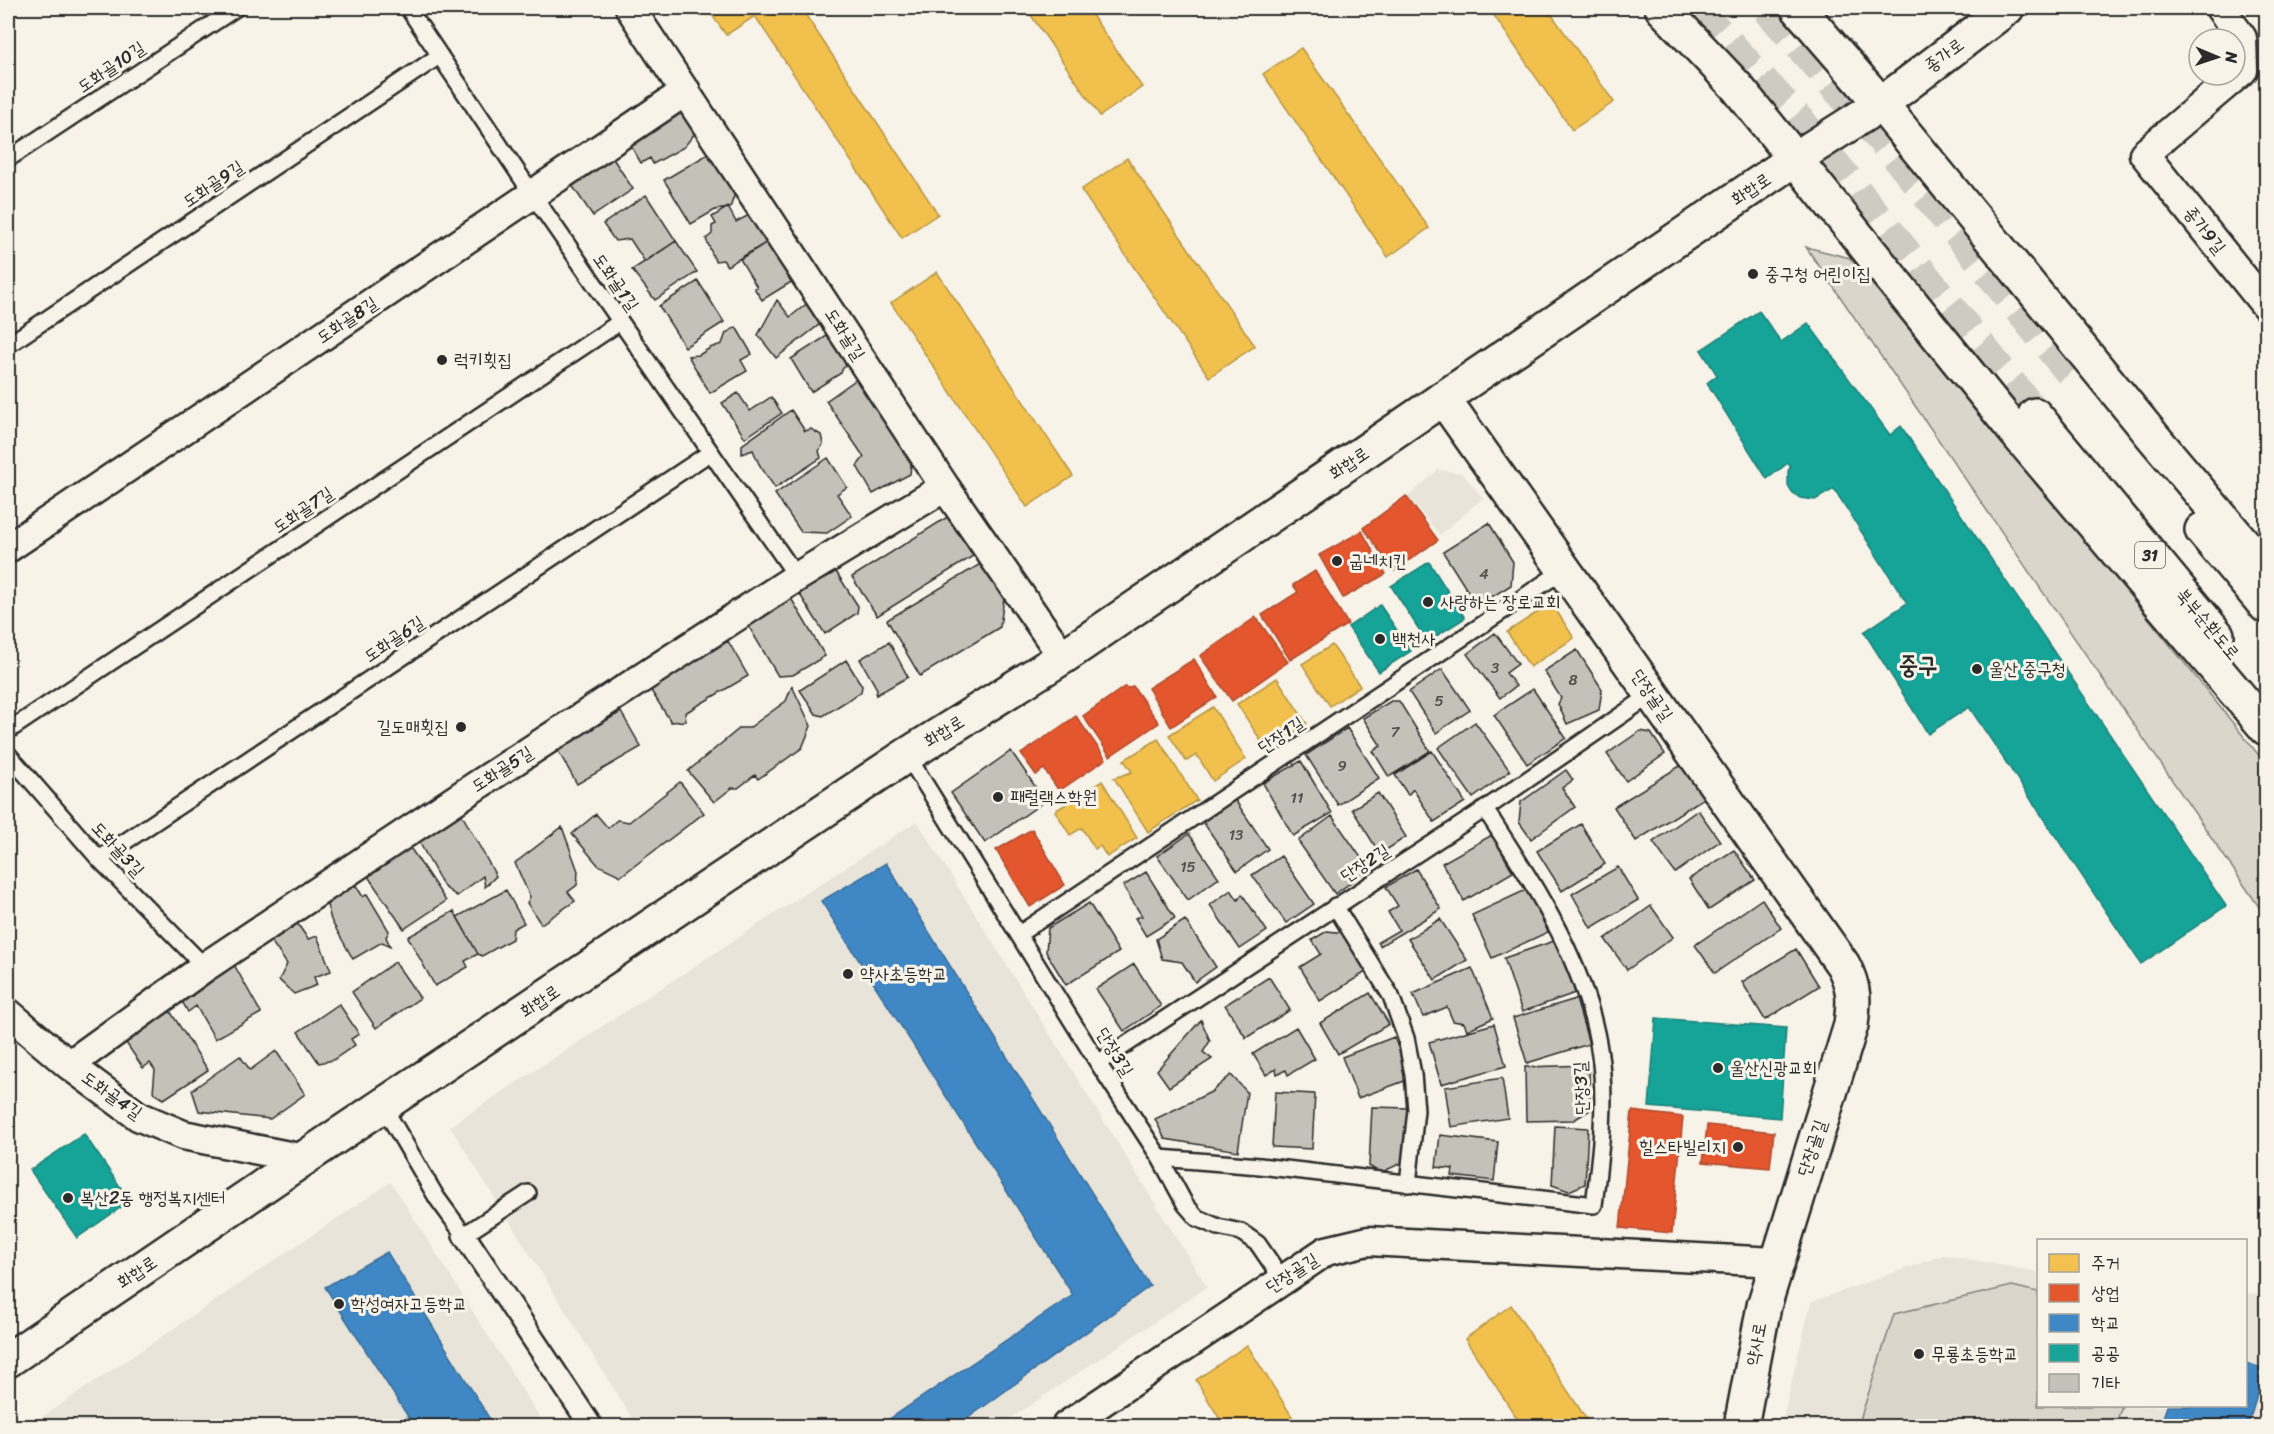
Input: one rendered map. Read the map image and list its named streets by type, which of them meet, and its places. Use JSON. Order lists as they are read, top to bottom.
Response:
{
  "streets": {
    "main road": [
      "종가로",
      "화합로",
      "31",
      "북부순환도로",
      "단장골길",
      "약사로"
    ],
    "street": [
      "종가9길",
      "도화골8길",
      "도화골길",
      "도화골5길",
      "도화골4길"
    ],
    "lane": [
      "도화골10길",
      "도화골9길",
      "도화골1길",
      "도화골7길",
      "도화골6길",
      "단장1길",
      "도화골3길",
      "단장2길",
      "단장3길"
    ]
  },
  "crossings": [
    ["종가로", "화합로"],
    ["도화골9길", "도화골1길"],
    ["화합로", "도화골길"],
    ["화합로", "단장골길"],
    ["화합로", "단장3길"],
    ["화합로", "도화골4길"],
    ["도화골1길", "도화골8길"],
    ["도화골1길", "도화골7길"],
    ["도화골1길", "도화골6길"],
    ["도화골1길", "도화골5길"],
    ["도화골8길", "도화골길"],
    ["도화골길", "도화골5길"],
    ["도화골6길", "도화골3길"],
    ["단장골길", "단장1길"],
    ["단장골길", "단장2길"],
    ["단장골길", "약사로"],
    ["단장1길", "단장3길"],
    ["도화골5길", "도화골3길"],
    ["도화골5길", "도화골4길"],
    ["단장2길", "단장3길"]
  ],
  "districts": ["중구"],
  "places": [
    "중구청 어린이집",
    "럭키횟집",
    "굽네치킨",
    "사랑하는 장로교회",
    "백천사",
    "울산 중구청",
    "길도매횟집",
    "패럴랙스학원",
    "약사초등학교",
    "울산신광교회",
    "힐스타빌리지",
    "복산2동 행정복지센터",
    "학성여자고등학교",
    "무룡초등학교"
  ],
  "house_numbers": [
    "4",
    "3",
    "8",
    "5",
    "7",
    "9",
    "11",
    "13",
    "15"
  ],
  "legend": [
    "주거",
    "상업",
    "학교",
    "공공",
    "기타"
  ],
  "north": "right"
}
